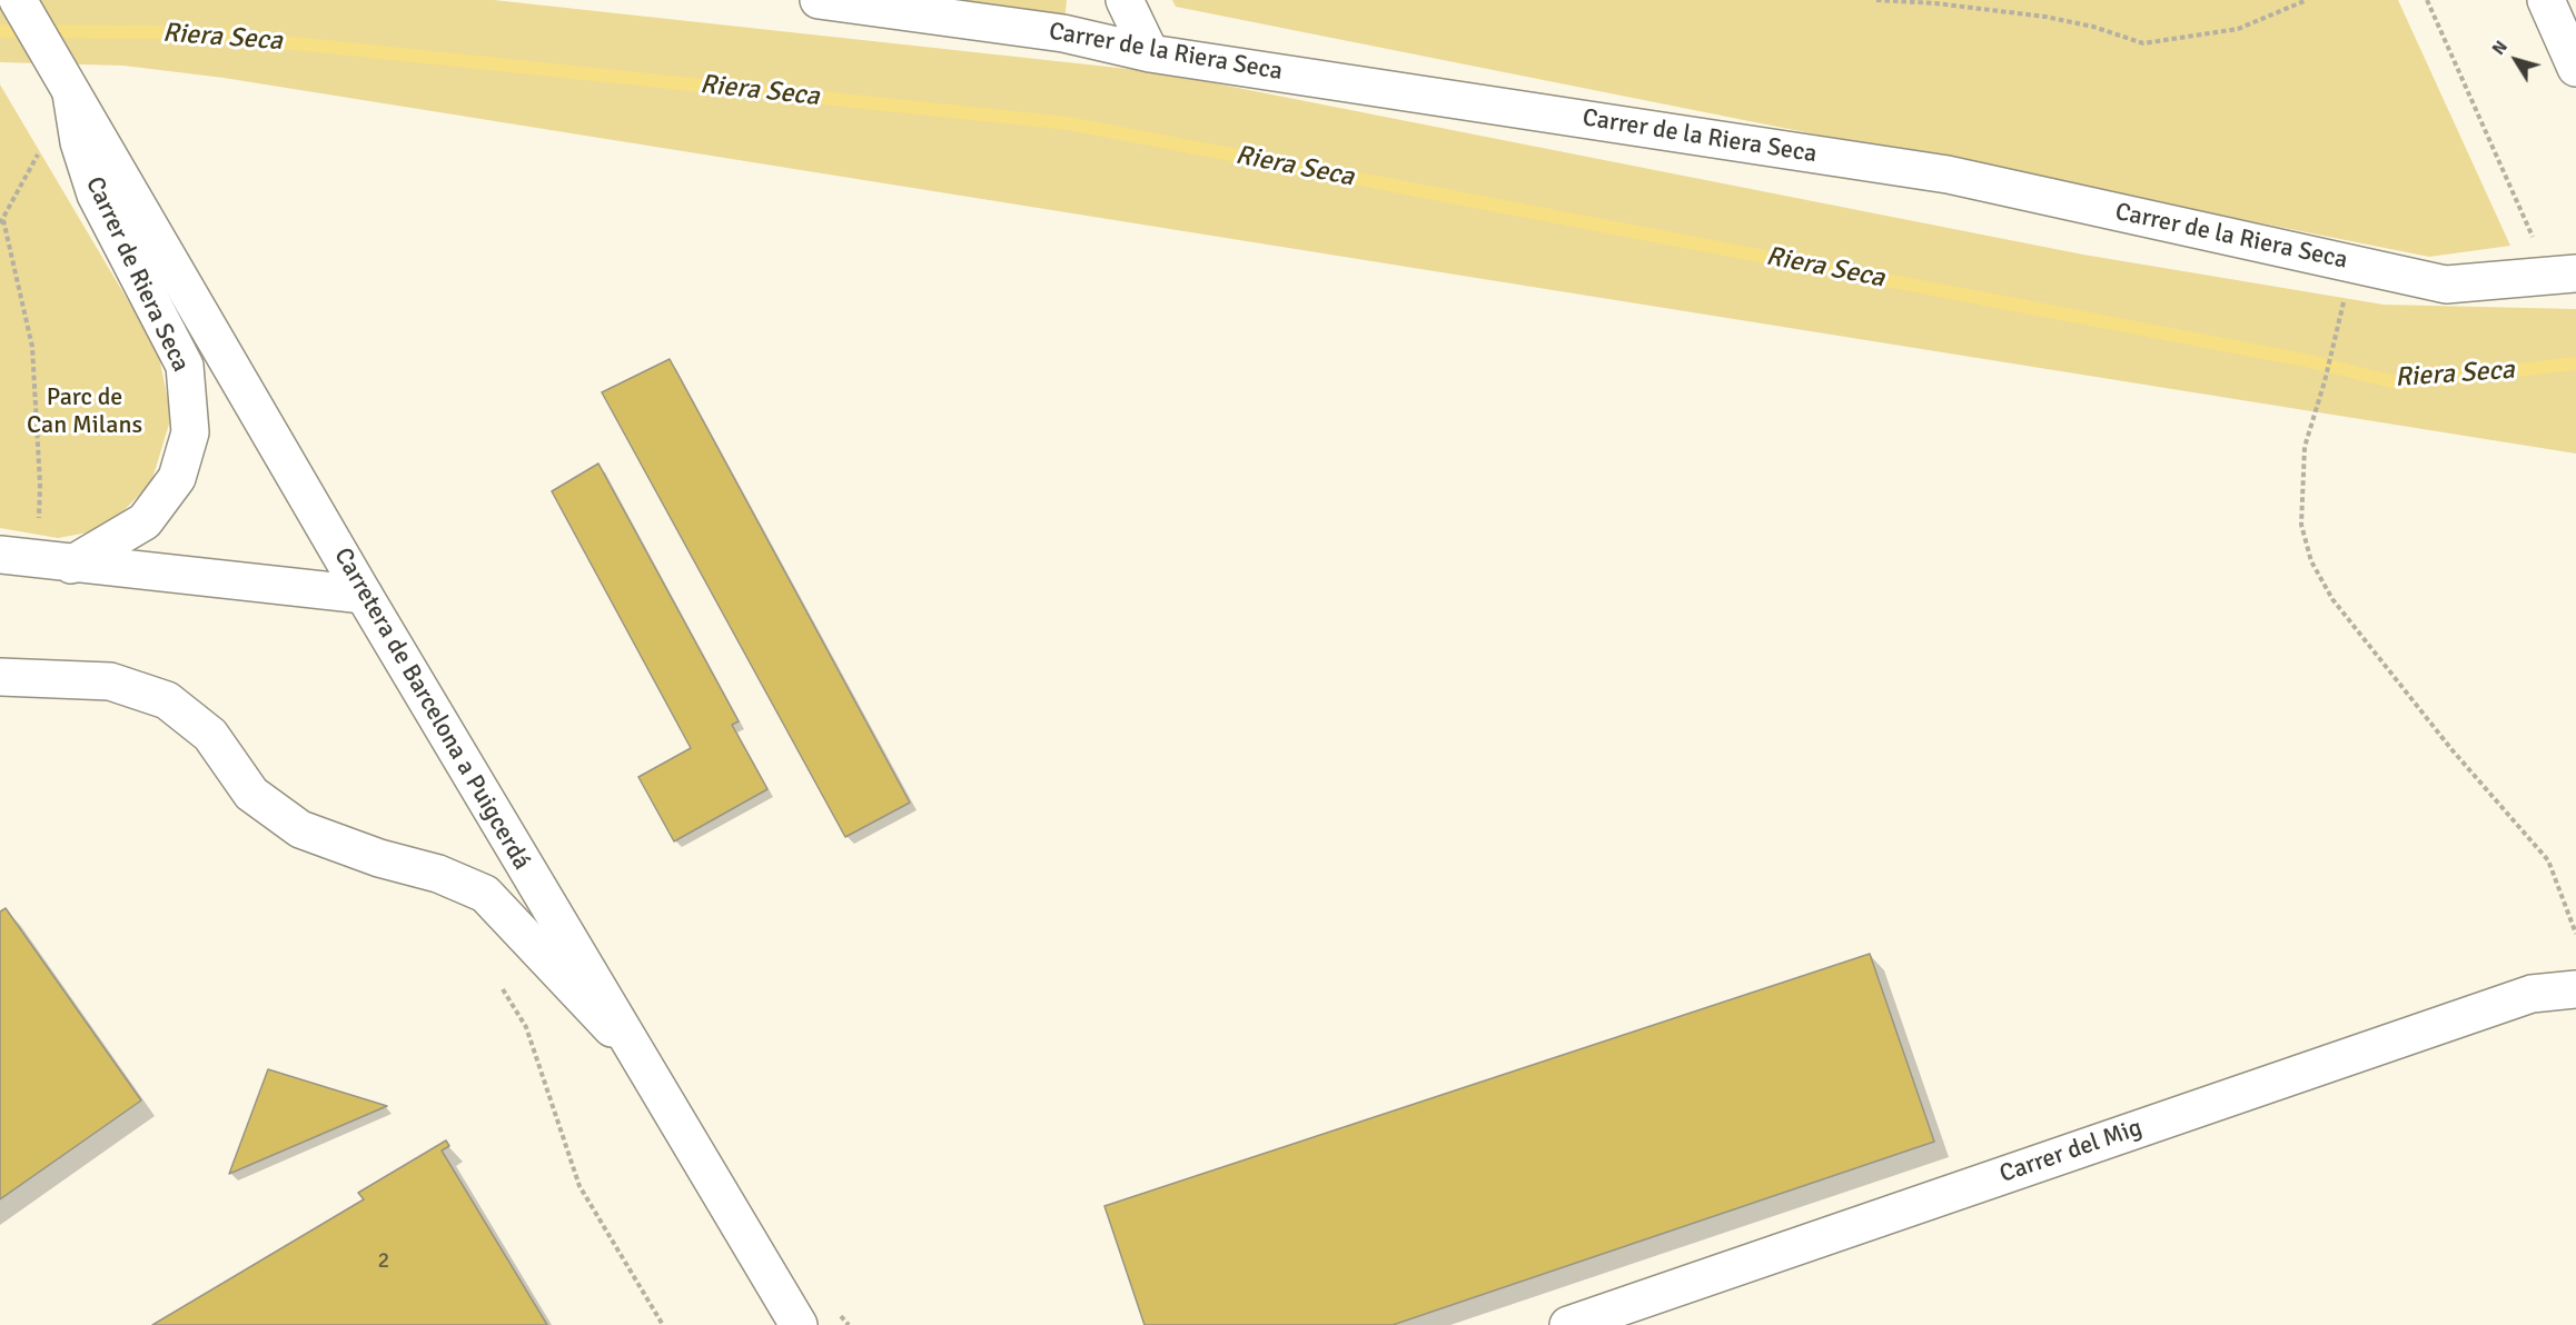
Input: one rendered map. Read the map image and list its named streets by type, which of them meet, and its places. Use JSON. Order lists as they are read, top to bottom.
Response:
{
  "streets": {
    "street": [
      "Carrer de la Riera Seca",
      "Carrer de Riera Seca",
      "Carretera de Barcelona a Puigcerdá",
      "Carrer del Mig"
    ]
  },
  "crossings": [
    ["Carrer de Riera Seca", "Carretera de Barcelona a Puigcerdá"]
  ],
  "water": ["Riera Seca"],
  "parks": ["Parc de Can Milans"],
  "house_numbers": ["2"],
  "north": "top left"
}
